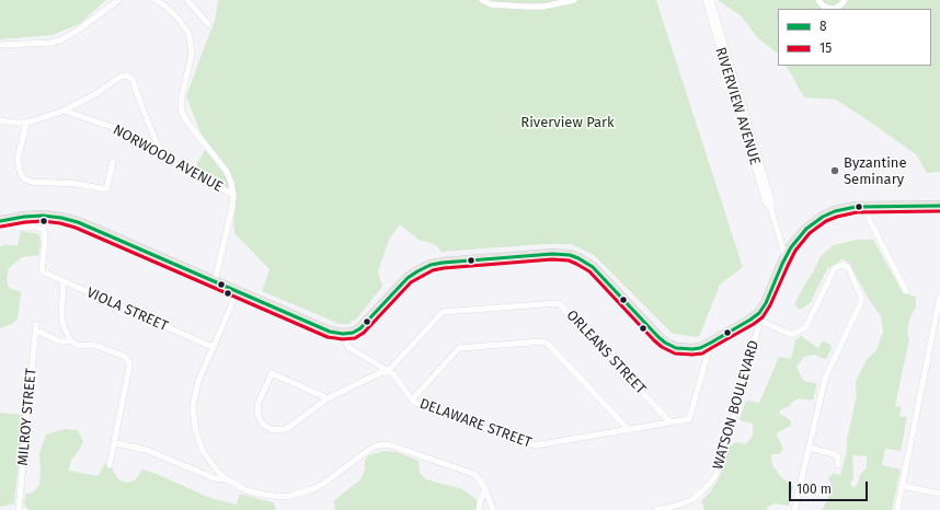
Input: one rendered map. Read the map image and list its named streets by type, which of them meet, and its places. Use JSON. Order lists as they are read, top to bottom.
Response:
{
  "streets": {
    "street": [
      "RIVERVIEW AVENUE",
      "NORWOOD AVENUE",
      "VIOLA STREET",
      "ORLEANS STREET",
      "WATSON BOULEVARD",
      "MILROY STREET",
      "DELAWARE STREET"
    ]
  },
  "crossings": [
    ["ORLEANS STREET", "DELAWARE STREET"]
  ],
  "parks": ["Riverview Park"],
  "places": ["Byzantine Seminary"],
  "lines": ["transit line 8", "transit line 15"],
  "legend": ["8", "15"],
  "scale_bar": "100 m"
}
